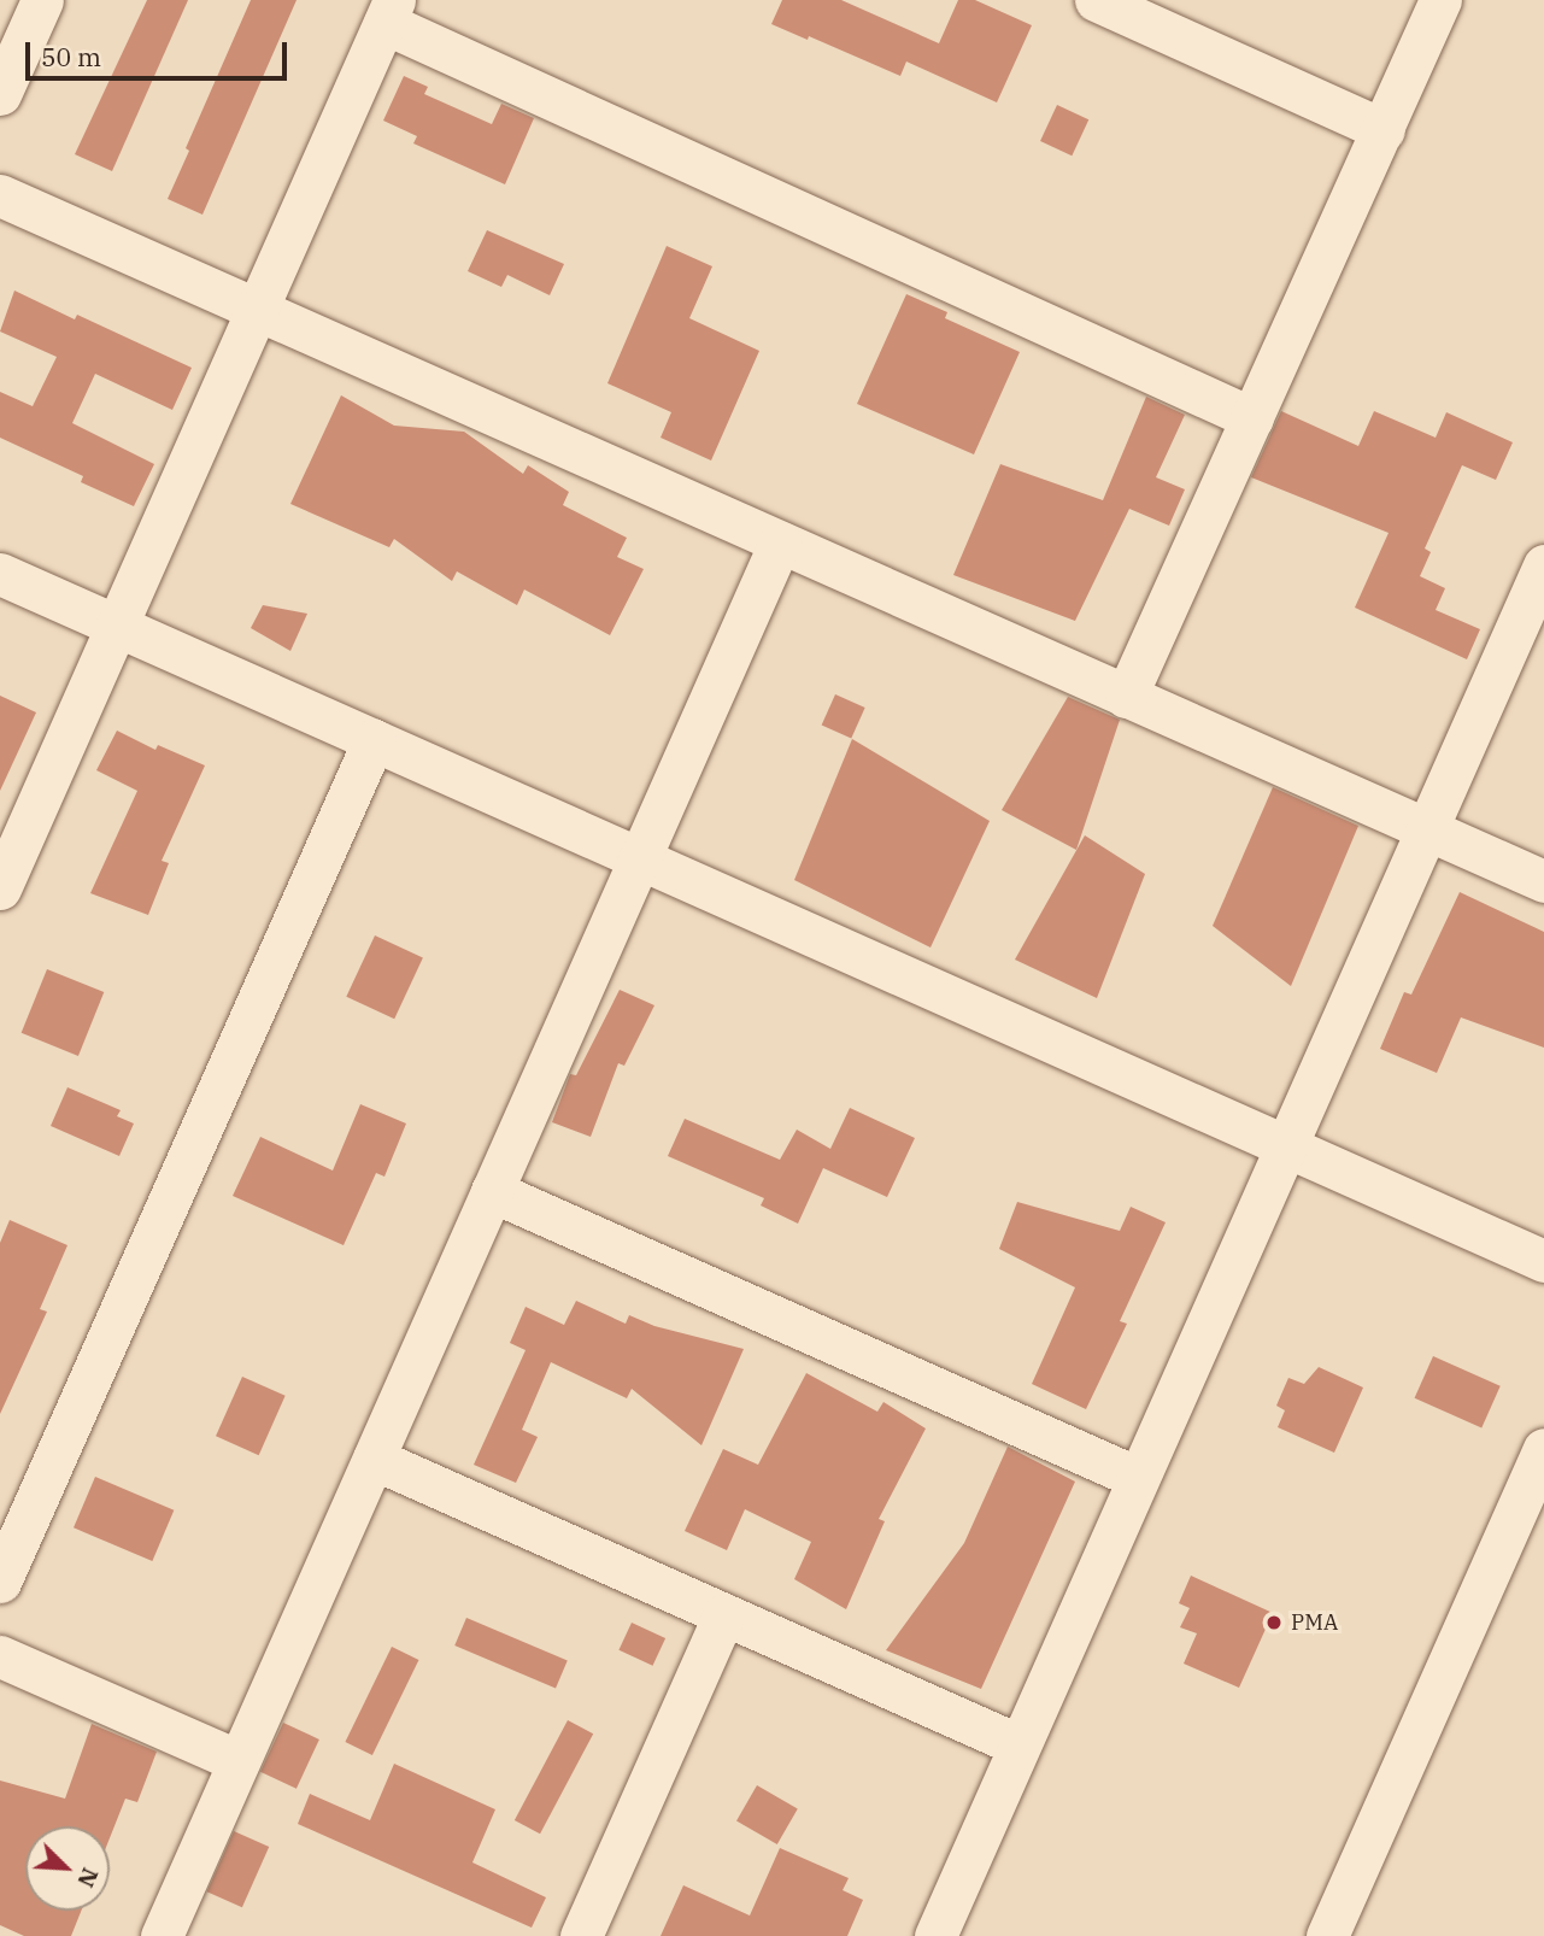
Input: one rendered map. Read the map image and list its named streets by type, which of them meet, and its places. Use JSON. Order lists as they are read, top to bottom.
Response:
{
  "places": ["PMA"],
  "scale_bar": "50 m",
  "north": "bottom right"
}
